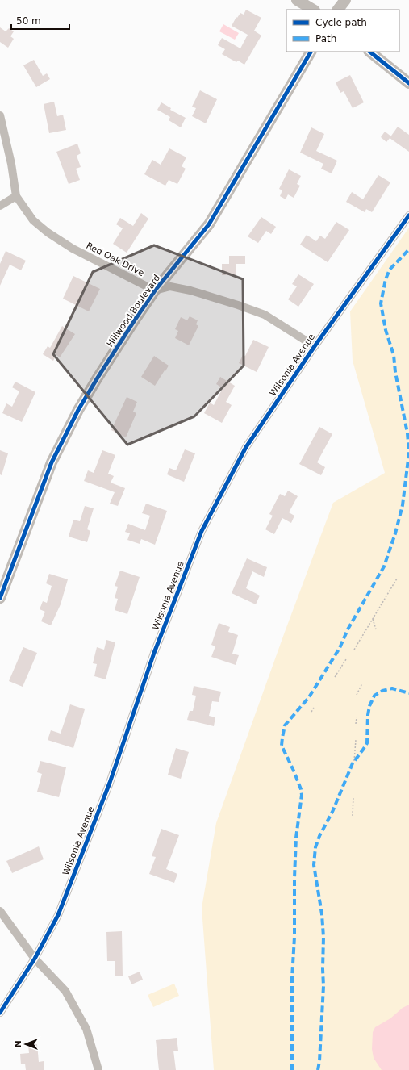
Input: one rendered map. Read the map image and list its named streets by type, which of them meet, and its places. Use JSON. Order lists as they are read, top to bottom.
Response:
{
  "streets": {
    "street": ["Red Oak Drive", "Hillwood Boulevard", "Wilsonia Avenue"]
  },
  "crossings": [
    ["Red Oak Drive", "Hillwood Boulevard"]
  ],
  "legend": ["Cycle path", "Path"],
  "scale_bar": "50 m",
  "north": "left"
}
